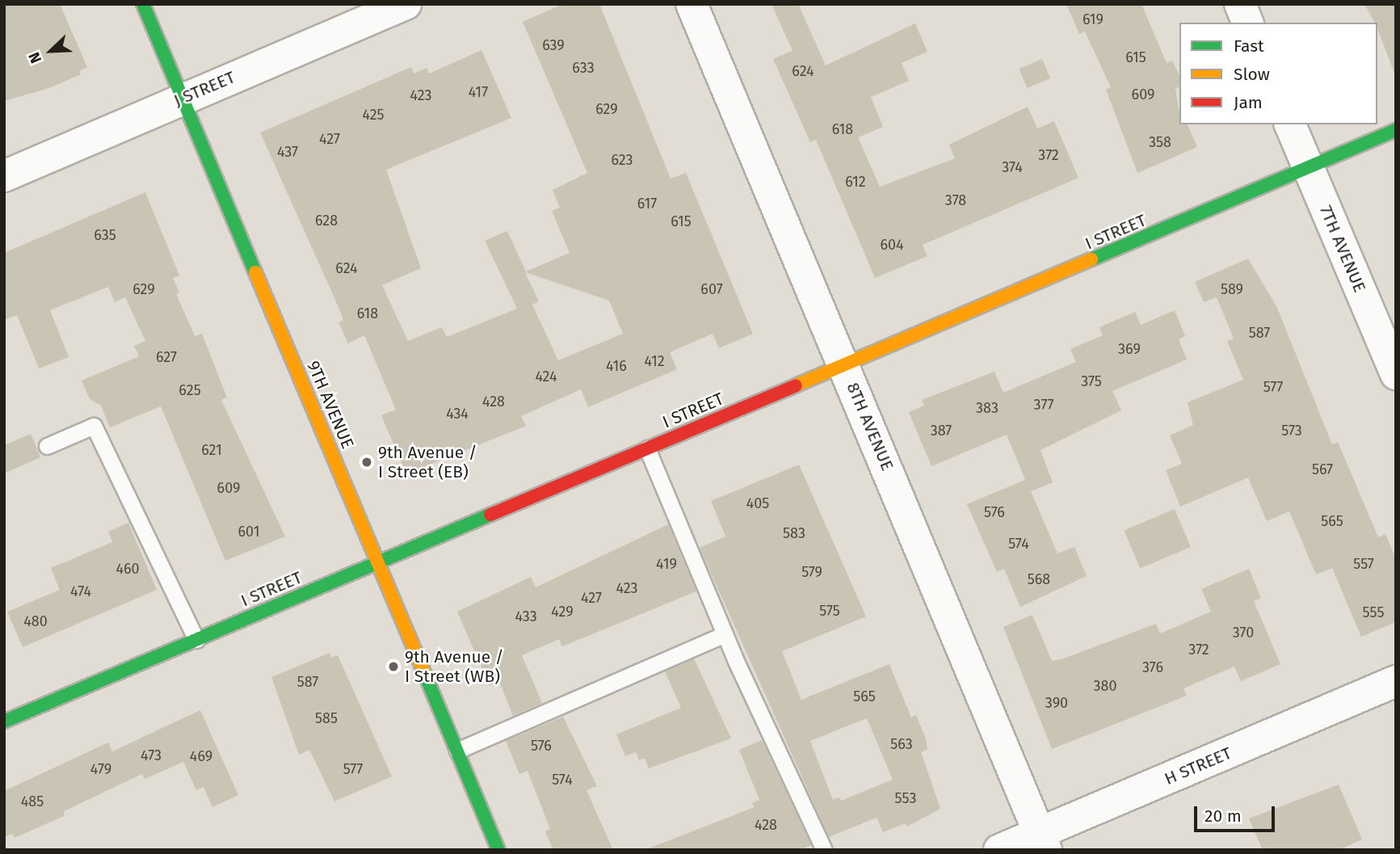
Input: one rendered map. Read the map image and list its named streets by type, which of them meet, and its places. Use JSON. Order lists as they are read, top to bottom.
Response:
{
  "streets": {
    "street": [
      "J STREET",
      "I STREET",
      "7TH AVENUE",
      "9TH AVENUE",
      "8TH AVENUE",
      "H STREET"
    ]
  },
  "crossings": [
    ["J STREET", "9TH AVENUE"],
    ["I STREET", "7TH AVENUE"],
    ["I STREET", "9TH AVENUE"],
    ["I STREET", "8TH AVENUE"],
    ["8TH AVENUE", "H STREET"]
  ],
  "places": ["9th Avenue / I Street (EB)", "9th Avenue / I Street (WB)"],
  "house_numbers": [
    "619",
    "639",
    "615",
    "633",
    "624",
    "417",
    "609",
    "423",
    "629",
    "425",
    "618",
    "427",
    "358",
    "437",
    "372",
    "623",
    "374",
    "612",
    "378",
    "617",
    "628",
    "615",
    "635",
    "604",
    "624",
    "629",
    "607",
    "589",
    "618",
    "587",
    "369",
    "627",
    "412",
    "416",
    "424",
    "375",
    "577",
    "625",
    "428",
    "377",
    "383",
    "434",
    "387",
    "573",
    "621",
    "567",
    "609",
    "405",
    "576",
    "565",
    "601",
    "583",
    "574",
    "419",
    "557",
    "460",
    "579",
    "568",
    "423",
    "474",
    "427",
    "575",
    "429",
    "555",
    "433",
    "480",
    "370",
    "372",
    "376",
    "587",
    "380",
    "565",
    "390",
    "585",
    "563",
    "576",
    "473",
    "469",
    "479",
    "577",
    "574",
    "553",
    "485",
    "428"
  ],
  "legend": ["Fast", "Slow", "Jam"],
  "scale_bar": "20 m",
  "north": "bottom left"
}
